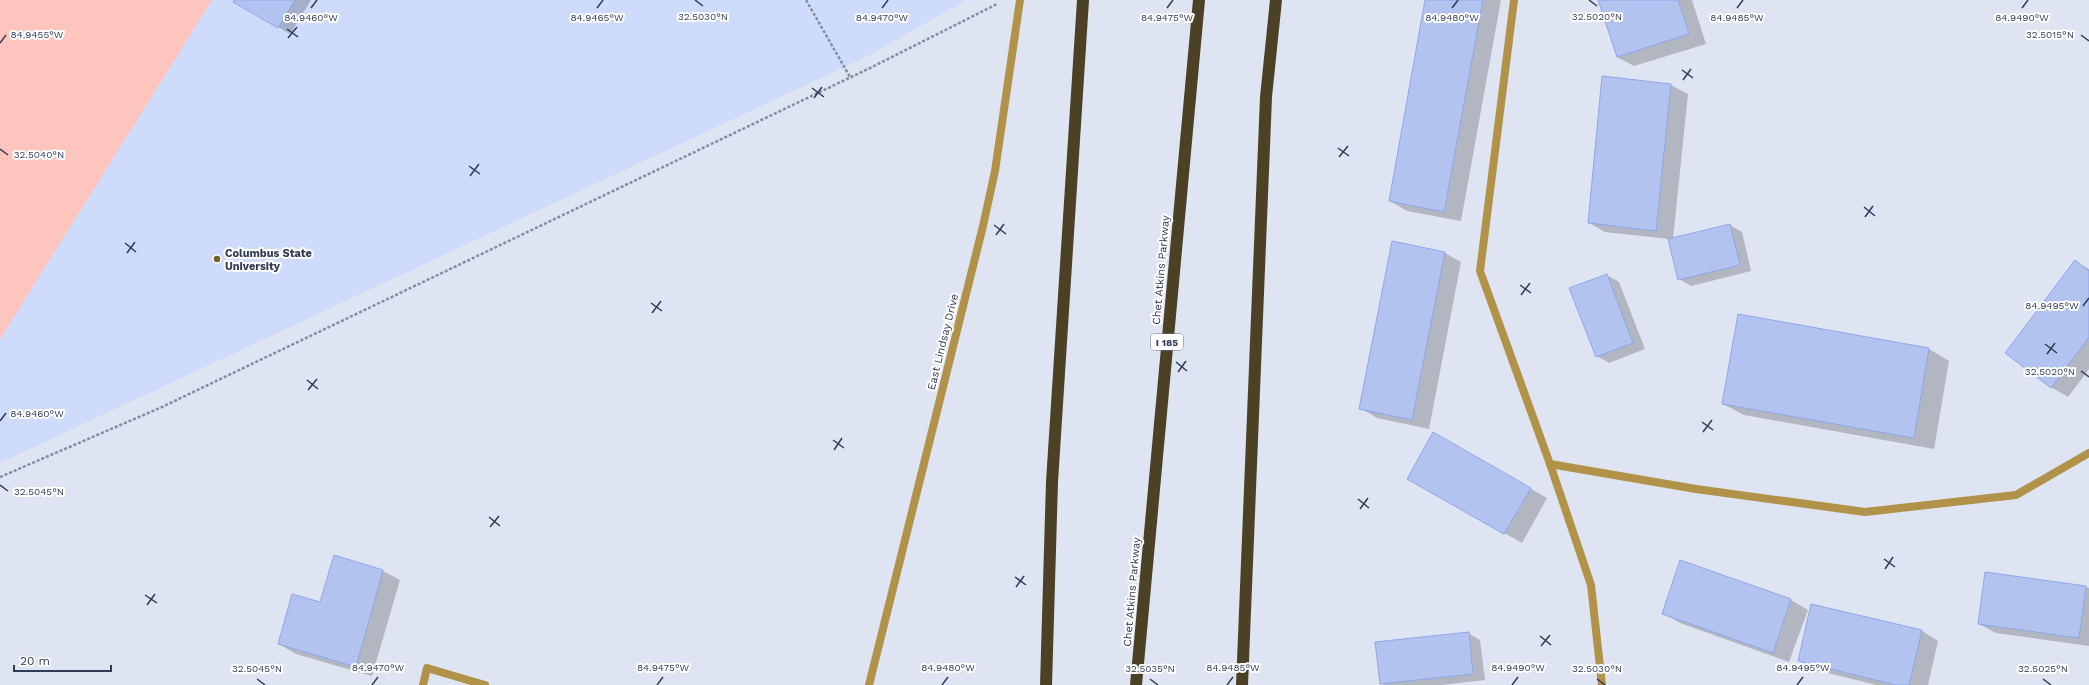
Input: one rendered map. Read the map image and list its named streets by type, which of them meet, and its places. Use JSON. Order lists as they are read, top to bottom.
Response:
{
  "streets": {
    "highway": ["Chet Atkins Parkway", "I 185"],
    "street": ["East Lindsay Drive"]
  },
  "places": ["Columbus State University"],
  "scale_bar": "20 m",
  "coordinates": [
    "32.5020°N",
    "32.5030°N",
    "84.9460°W",
    "84.9465°W",
    "84.9470°W",
    "84.9475°W",
    "84.9480°W",
    "84.9485°W",
    "84.9490°W",
    "32.5015°N",
    "84.9455°W",
    "32.5040°N",
    "84.9495°W",
    "32.5045°N",
    "32.5035°N",
    "32.5025°N"
  ]
}
